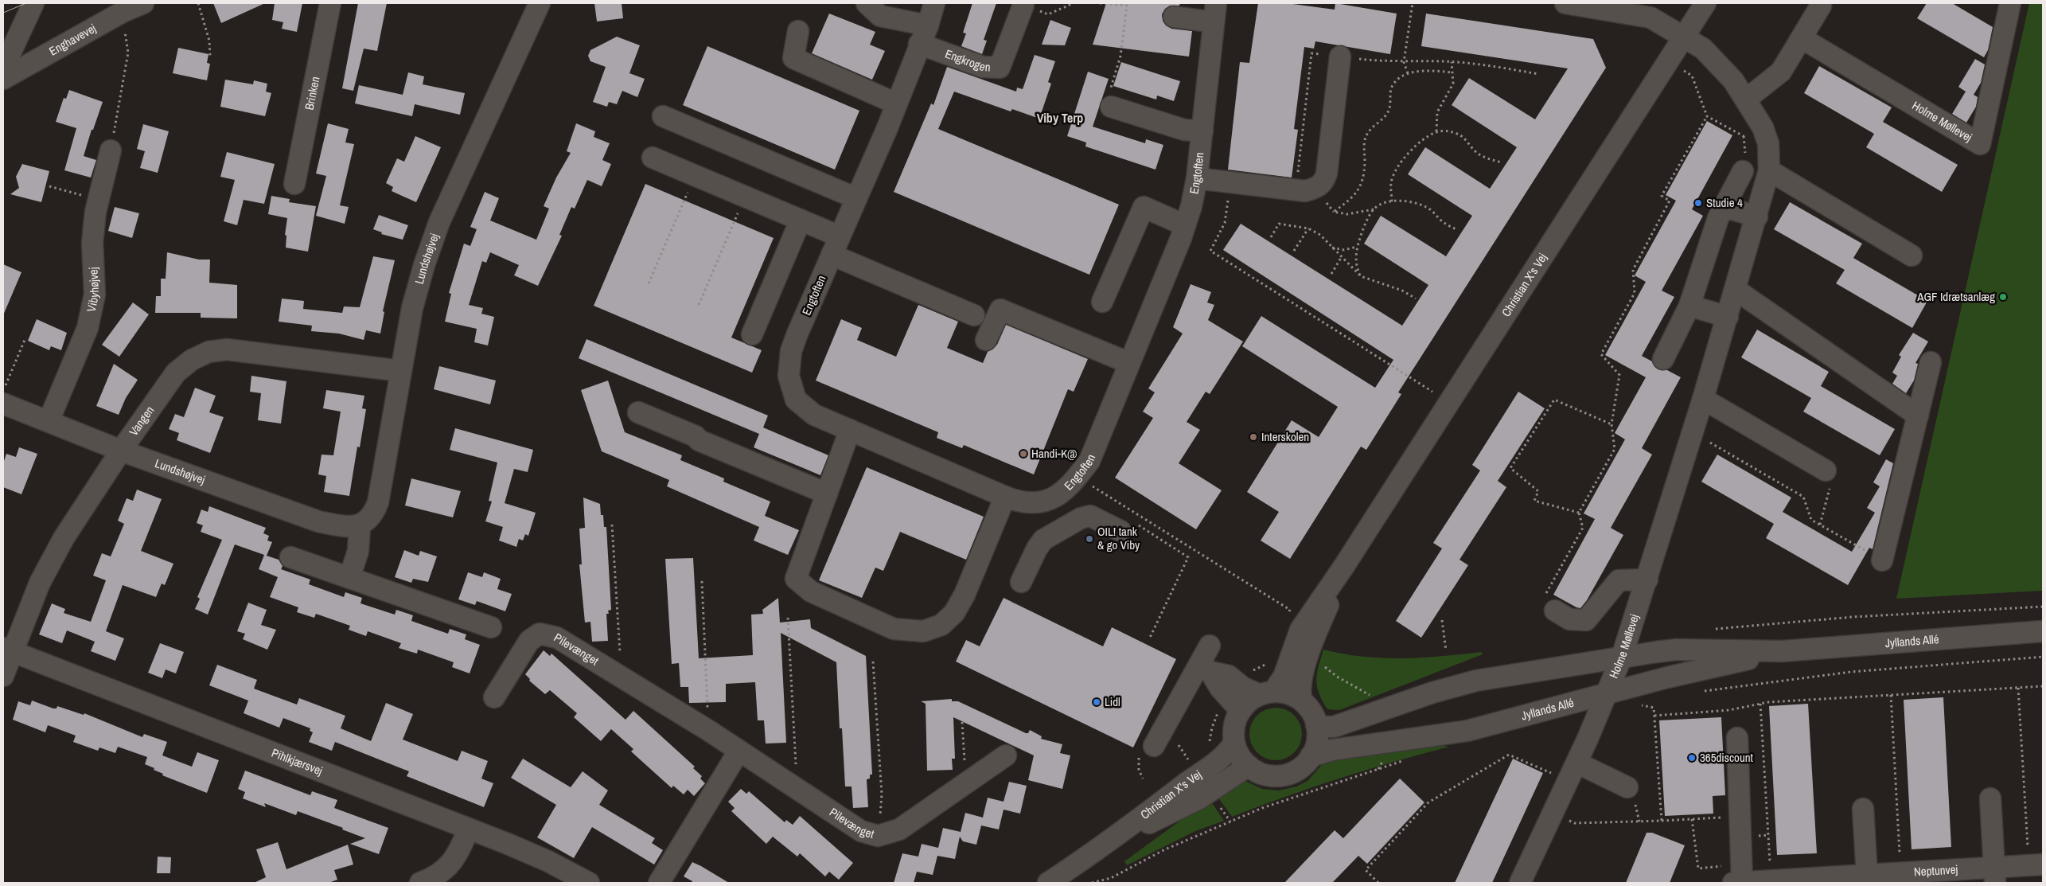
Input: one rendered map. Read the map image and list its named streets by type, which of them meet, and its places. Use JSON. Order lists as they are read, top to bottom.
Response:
{
  "streets": {
    "street": [
      "Enghavevej",
      "Engkrogen",
      "Brinken",
      "Holme Møllevej",
      "Engtoften",
      "Lundshøjvej",
      "Christian X's Vej",
      "Vibyhøjvej",
      "Vangen",
      "Jyllands Allé",
      "Pilevænget",
      "Pihlkjærsvej",
      "Neptunvej"
    ]
  },
  "crossings": [
    ["Engkrogen", "Engtoften"],
    ["Holme Møllevej", "Christian X's Vej"],
    ["Holme Møllevej", "Jyllands Allé"],
    ["Lundshøjvej", "Vibyhøjvej"],
    ["Lundshøjvej", "Vangen"],
    ["Christian X's Vej", "Jyllands Allé"],
    ["Vangen", "Pihlkjærsvej"]
  ],
  "districts": ["Viby Terp"],
  "places": [
    "Studie 4",
    "AGF Idrætsanlæg",
    "Interskolen",
    "Handi-K@",
    "OIL! tank & go Viby",
    "Lidl",
    "365discount"
  ]
}
